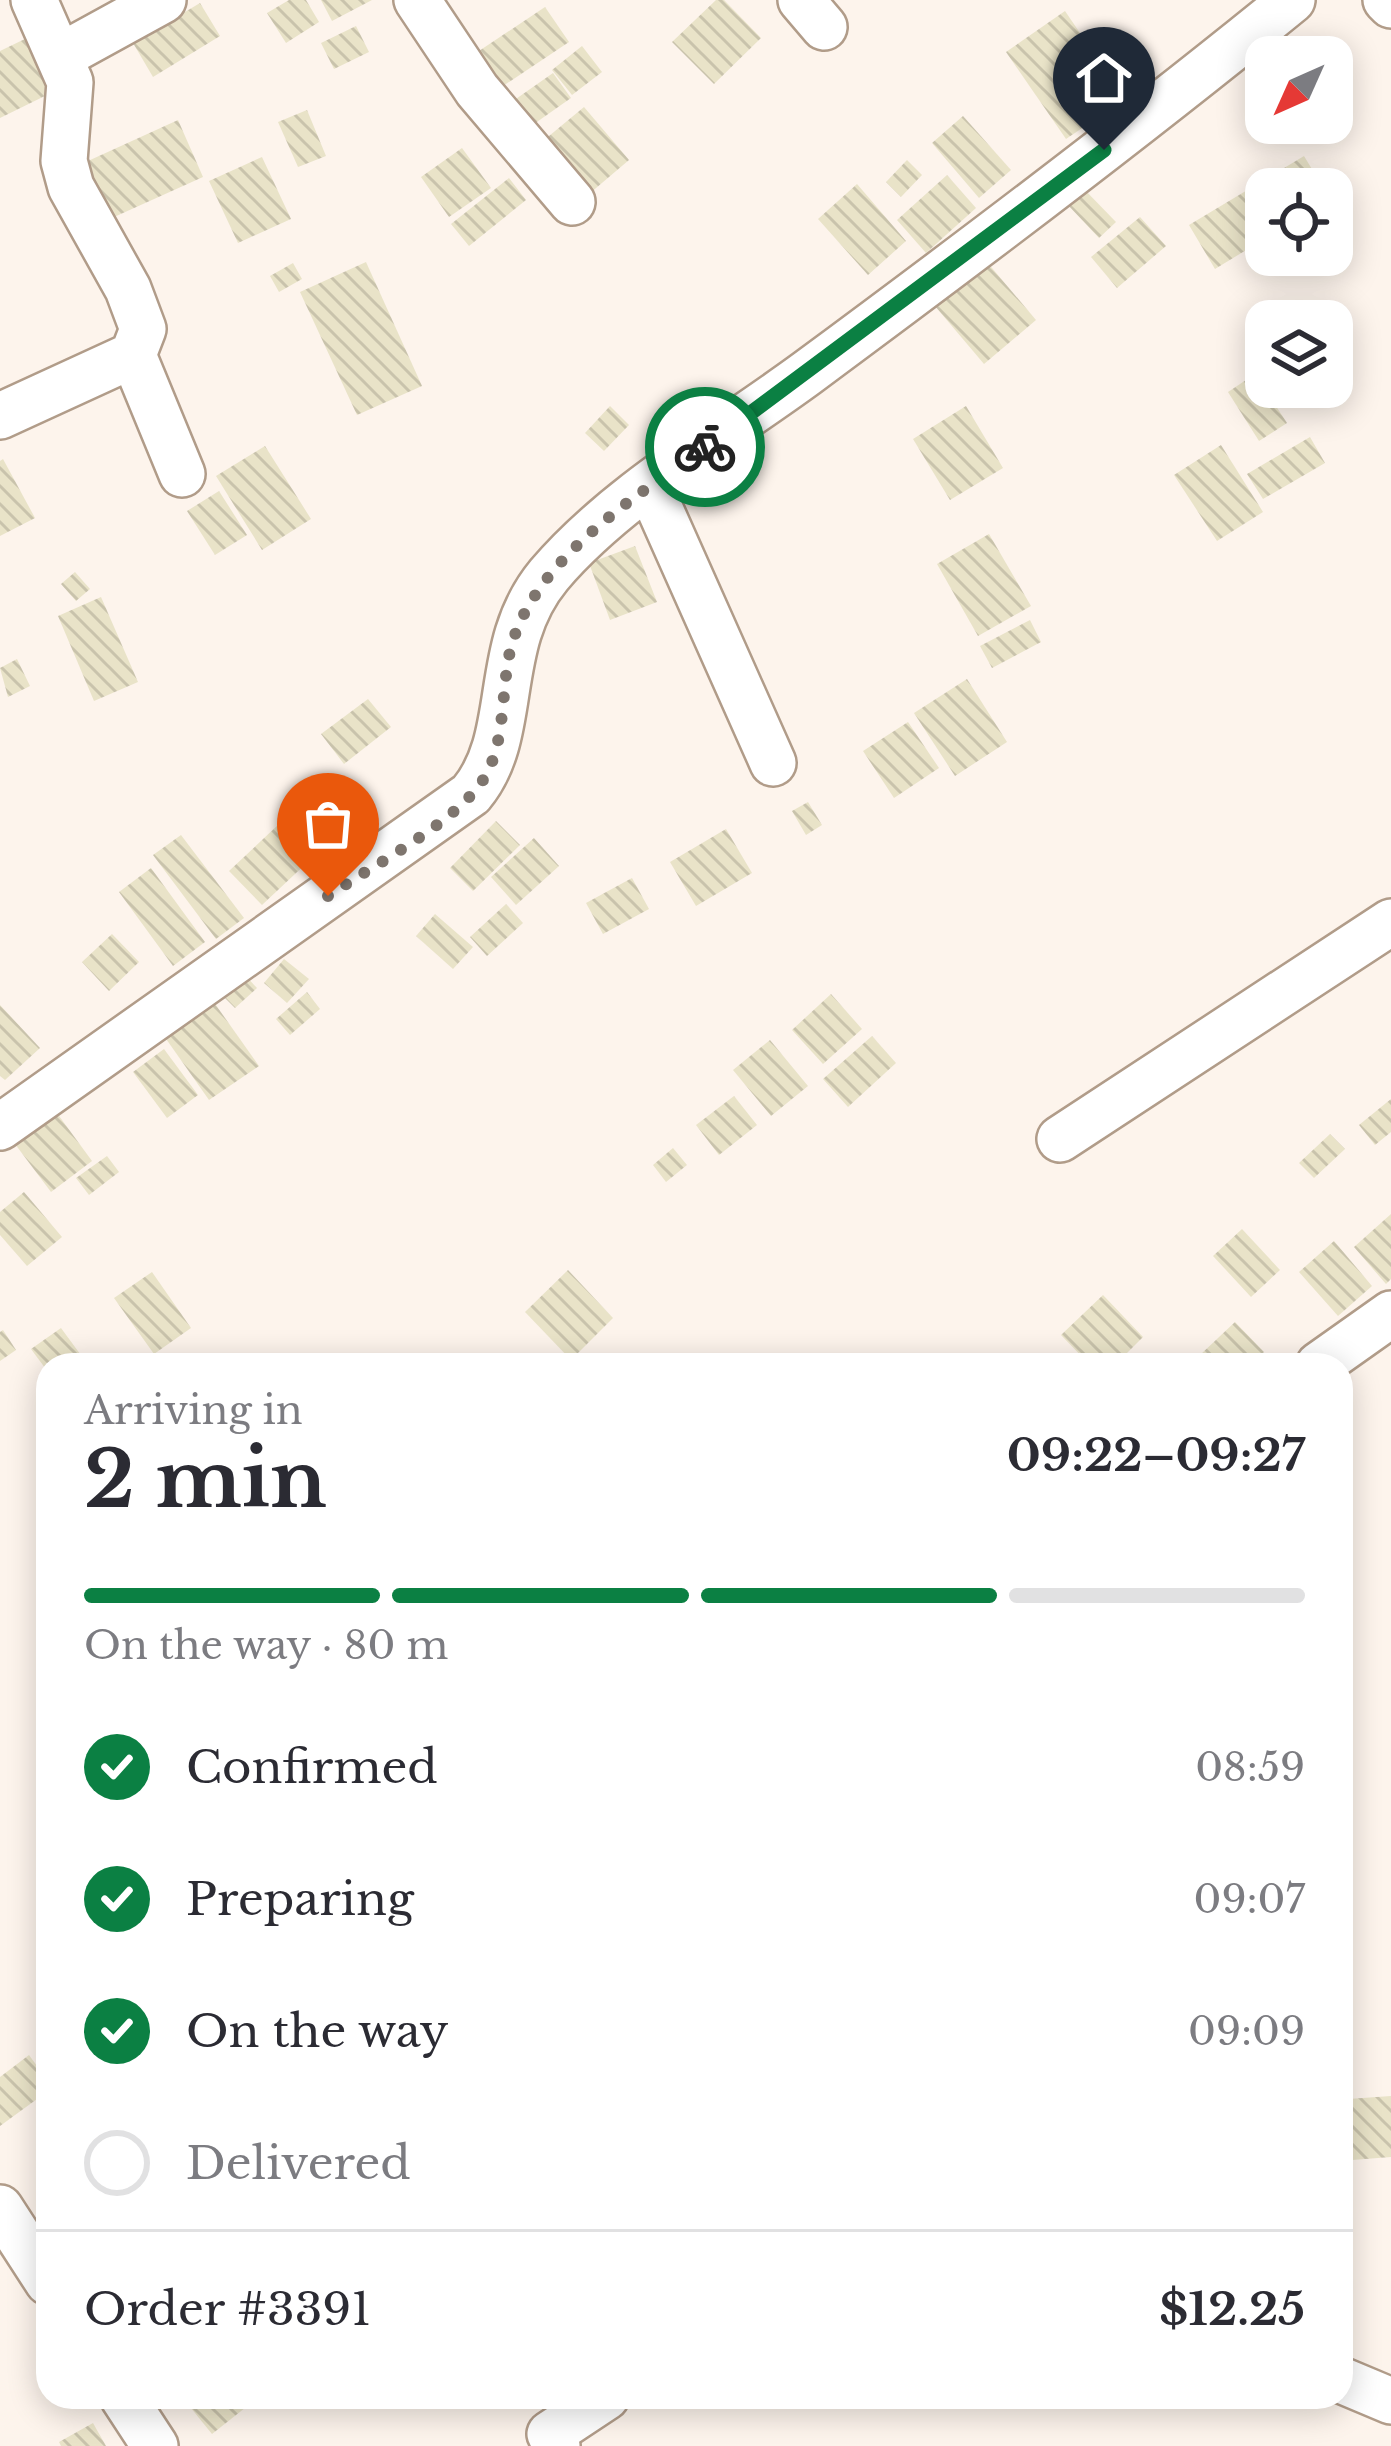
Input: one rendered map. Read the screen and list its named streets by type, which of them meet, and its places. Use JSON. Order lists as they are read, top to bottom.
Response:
{
  "north": "bottom left",
  "page": {
    "heading": ["2 min", "Arriving in", "09:22–09:27"],
    "panel": ["Order #3391", "$12.25"],
    "bar": "On the way · 80 m",
    "list": [
      ["Confirmed", "08:59"],
      ["Preparing", "09:07"],
      ["On the way", "09:09"],
      "Delivered"
    ]
  }
}
